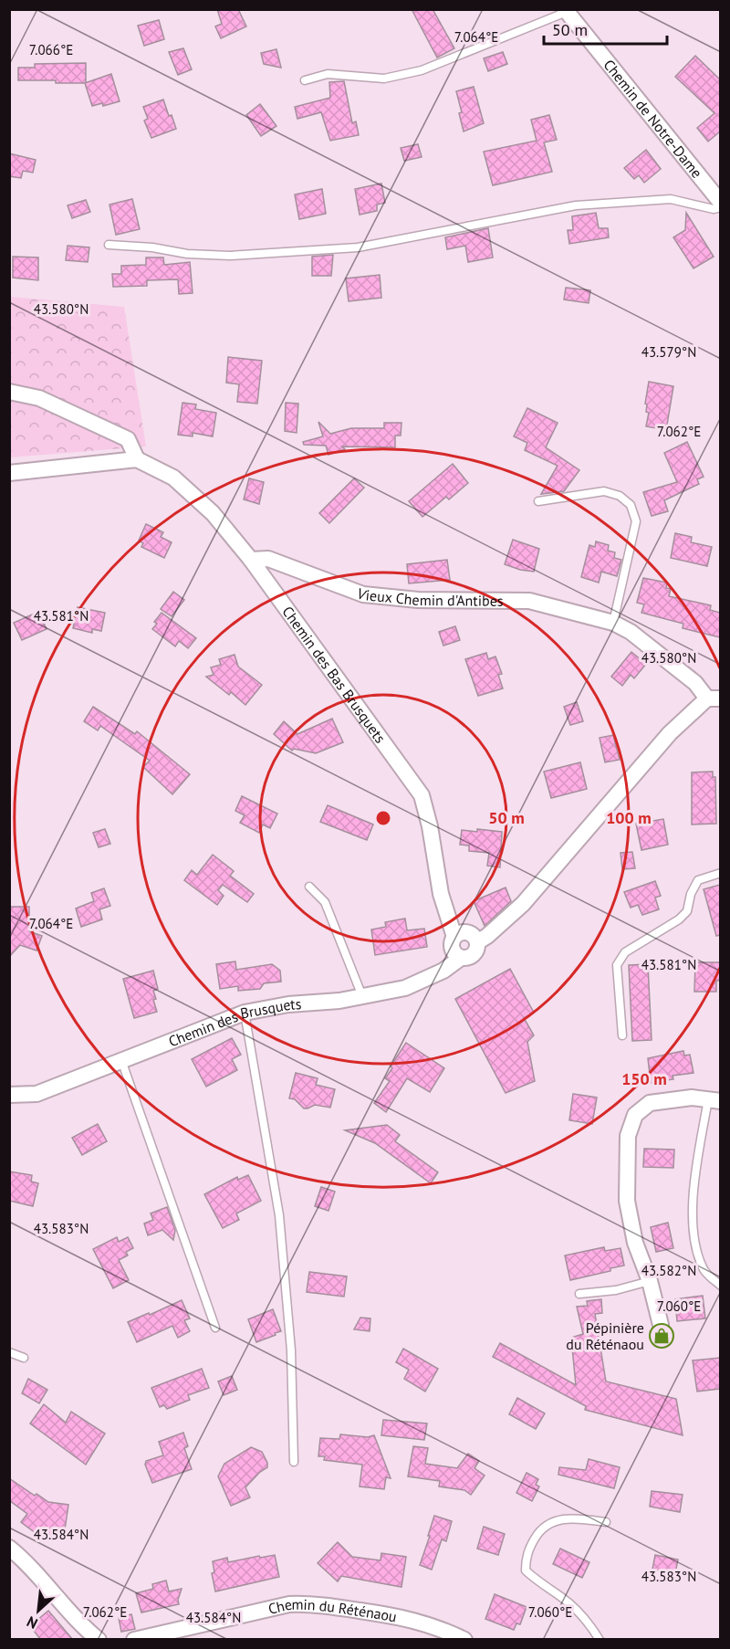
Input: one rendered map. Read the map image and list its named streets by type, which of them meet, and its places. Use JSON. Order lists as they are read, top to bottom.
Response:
{
  "streets": {
    "street": [
      "Chemin de Notre-Dame",
      "Vieux Chemin d'Antibes",
      "Chemin des Bas Brusquets",
      "Chemin des Brusquets",
      "Chemin du Réténaou"
    ]
  },
  "crossings": [
    ["Vieux Chemin d'Antibes", "Chemin des Bas Brusquets"],
    ["Chemin des Bas Brusquets", "Chemin des Brusquets"]
  ],
  "places": {
    "shop": ["Pépinière du Réténaou"]
  },
  "scale_bar": "50 m",
  "north": "bottom left",
  "coordinates": [
    "7.064°E",
    "7.066°E",
    "43.580°N",
    "43.579°N",
    "7.062°E",
    "43.581°N",
    "43.583°N",
    "43.582°N",
    "7.060°E",
    "43.584°N"
  ],
  "rings": ["50 m", "100 m", "150 m"]
}
